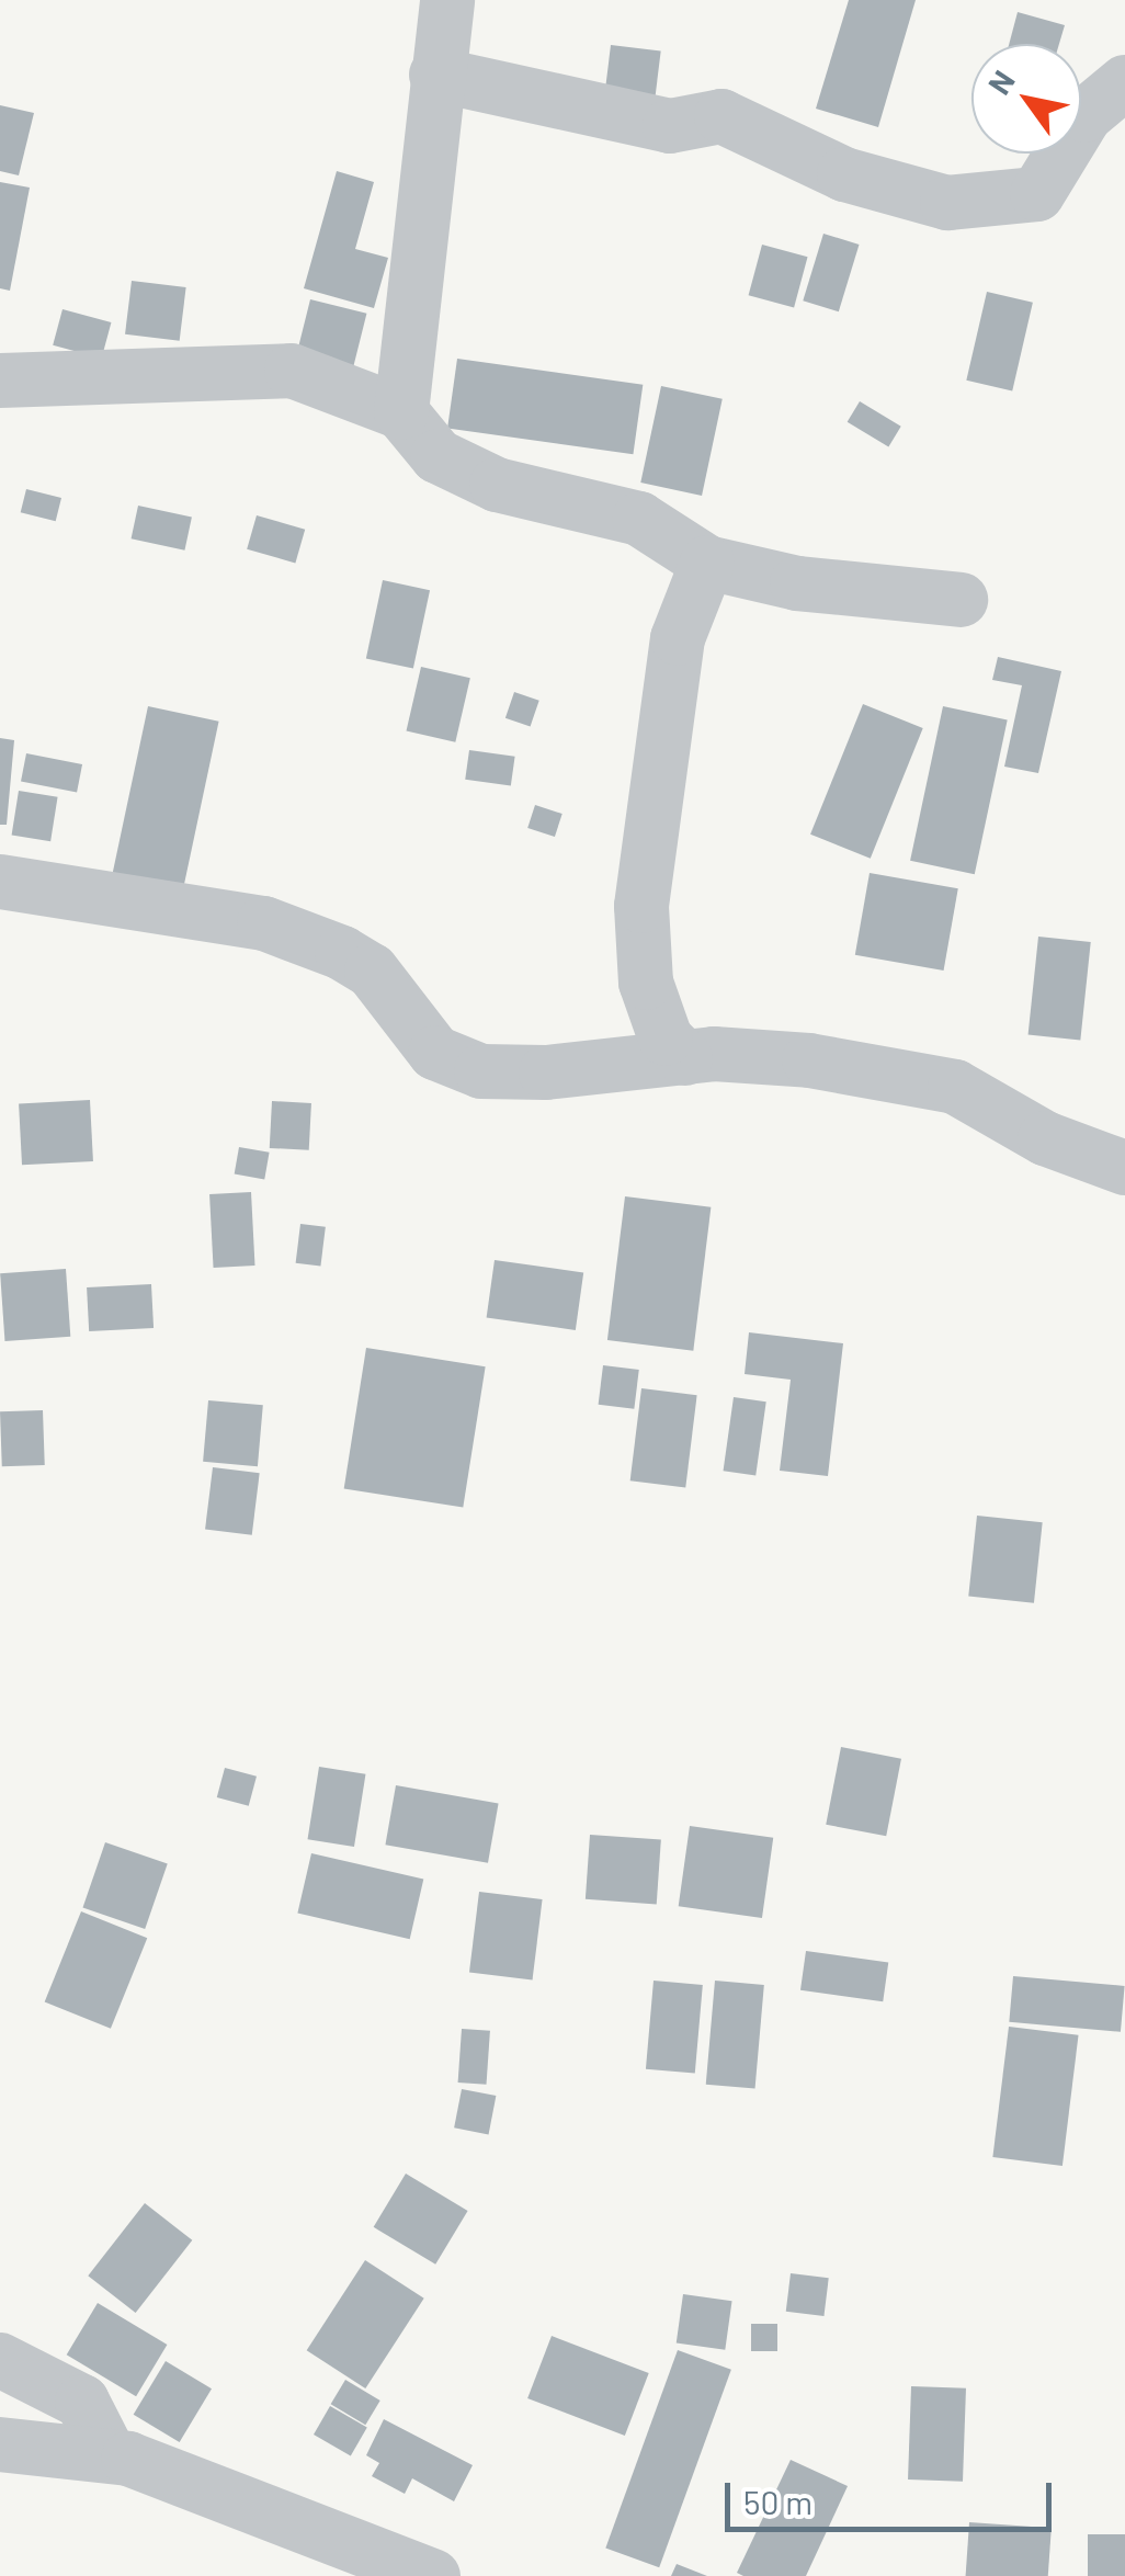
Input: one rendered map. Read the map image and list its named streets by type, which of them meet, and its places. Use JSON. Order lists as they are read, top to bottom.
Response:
{
  "scale_bar": "50 m",
  "north": "top left"
}
